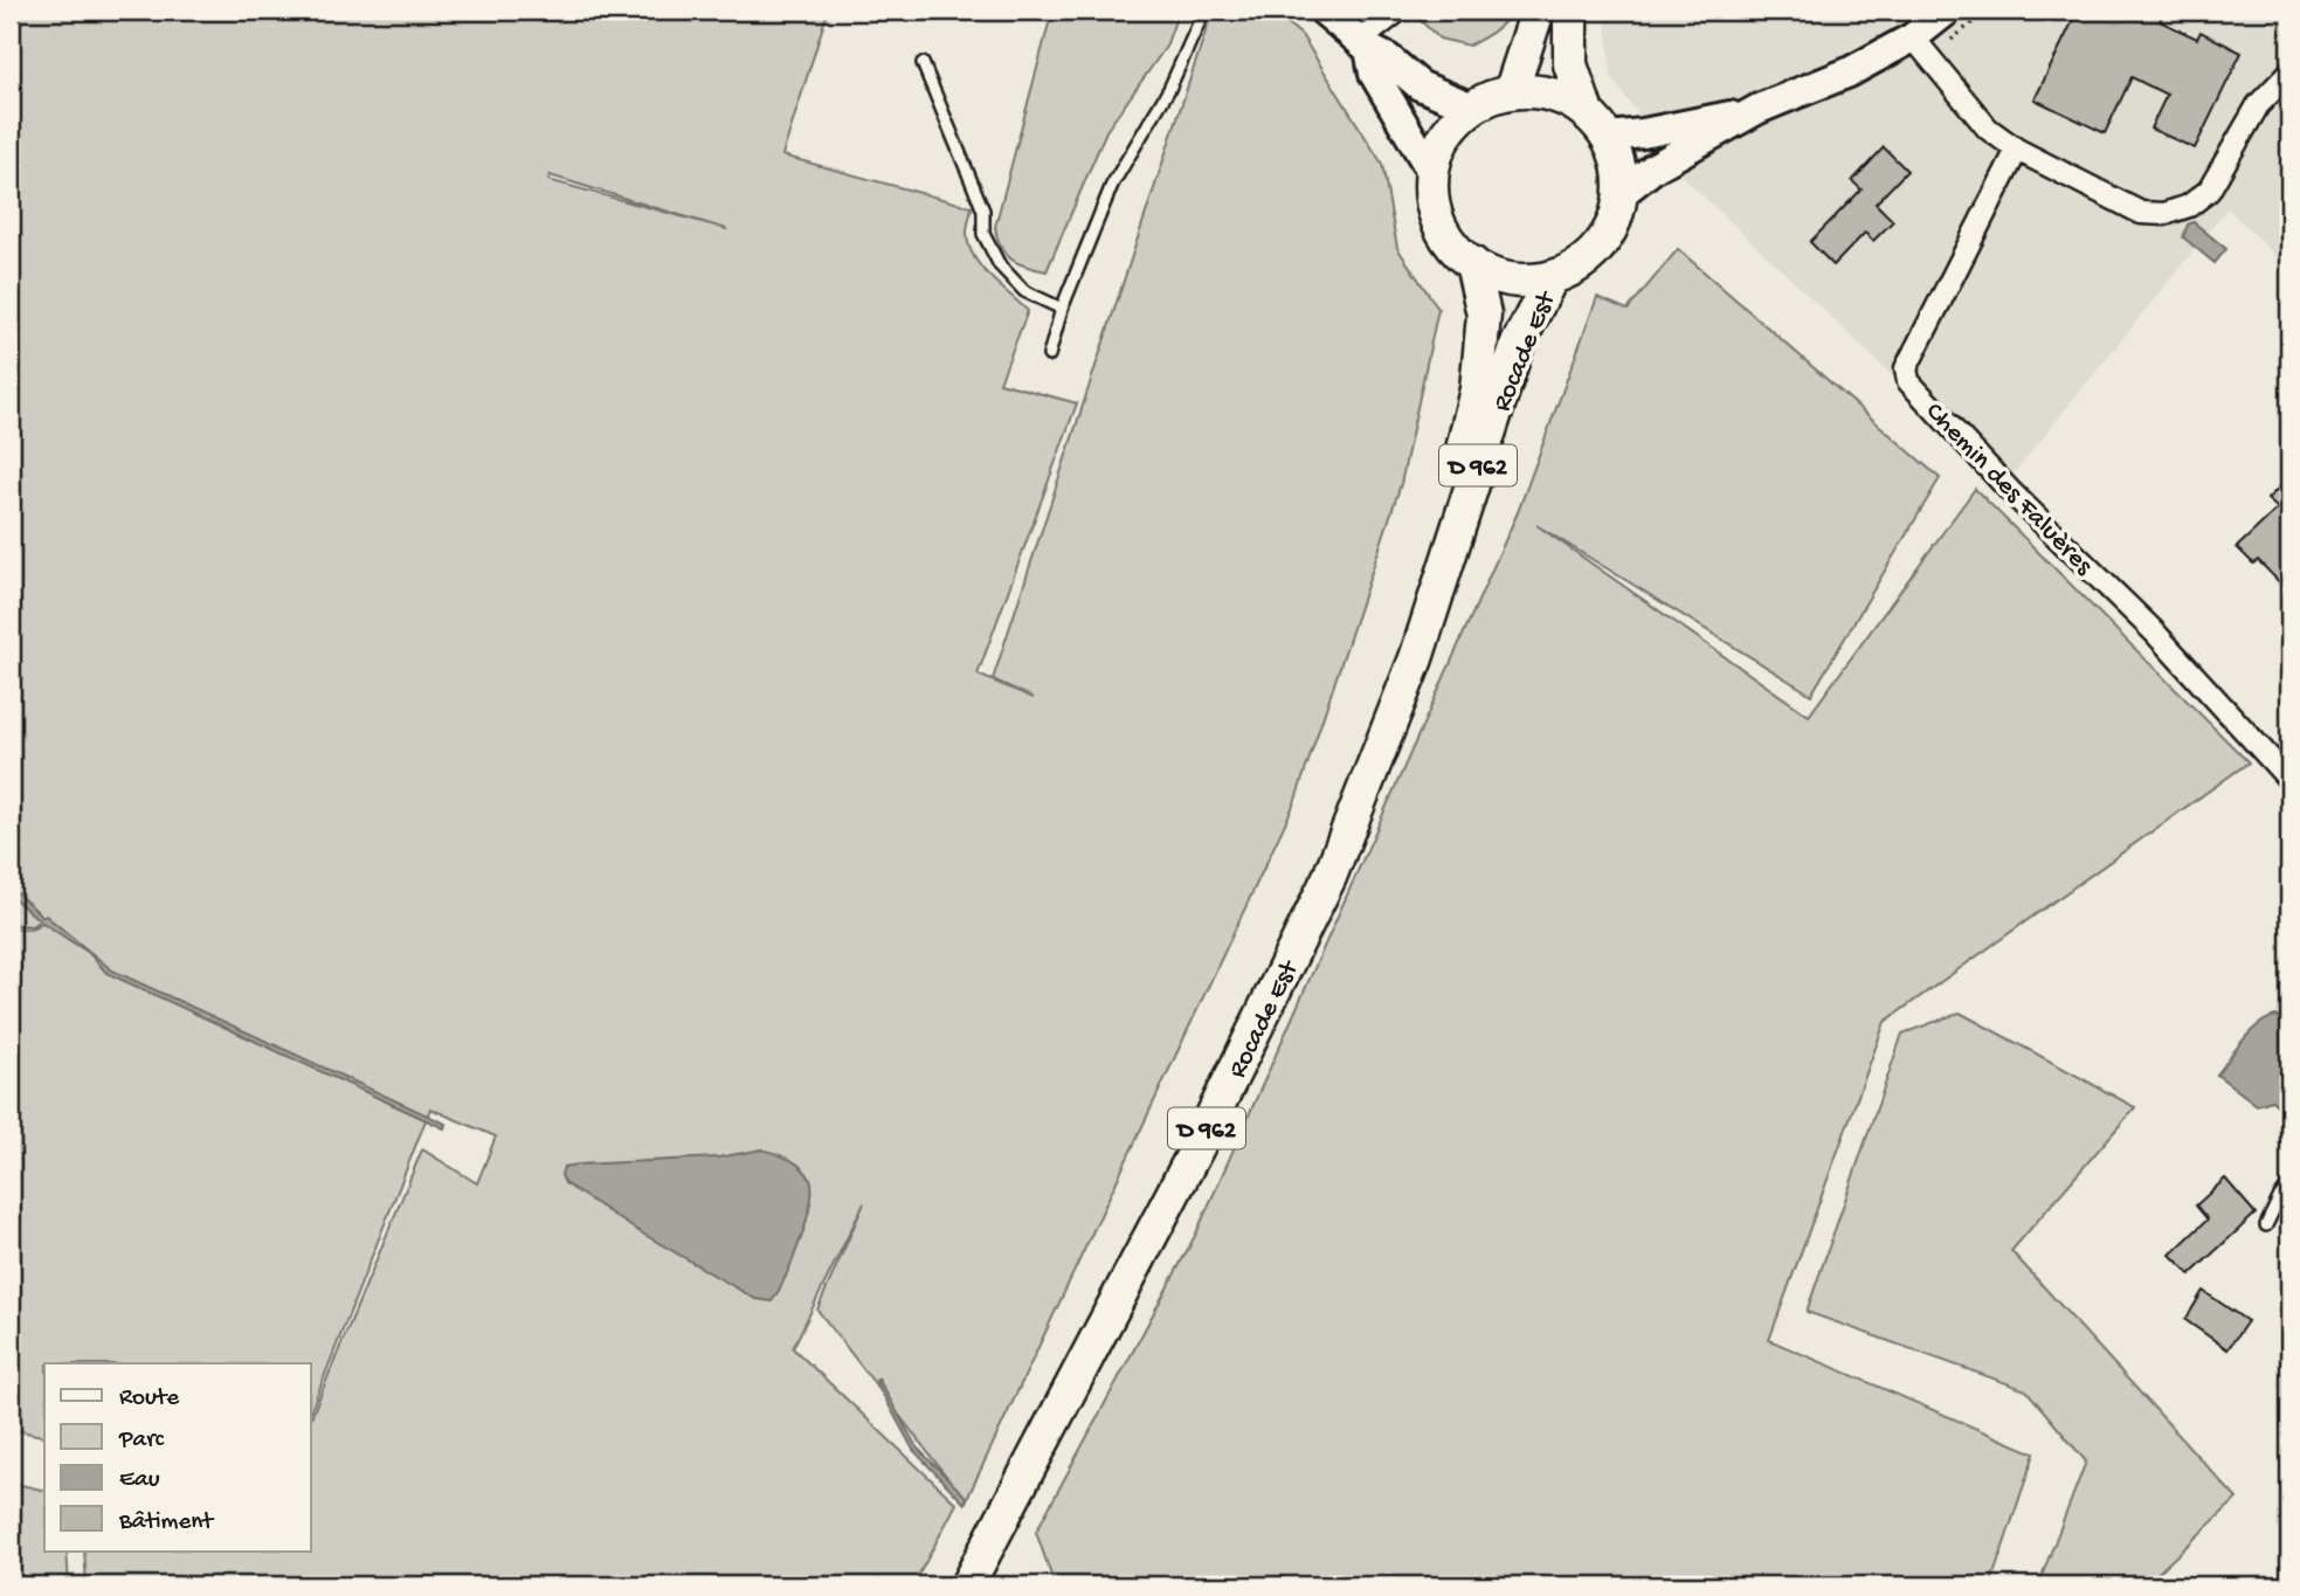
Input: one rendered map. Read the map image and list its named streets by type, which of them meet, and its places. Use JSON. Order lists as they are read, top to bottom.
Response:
{
  "streets": {
    "main road": ["Rocade Est", "D 962"],
    "street": ["Chemin des Faluères"]
  },
  "legend": [
    "Route",
    "Parc",
    "Eau",
    "Bâtiment"
  ]
}
